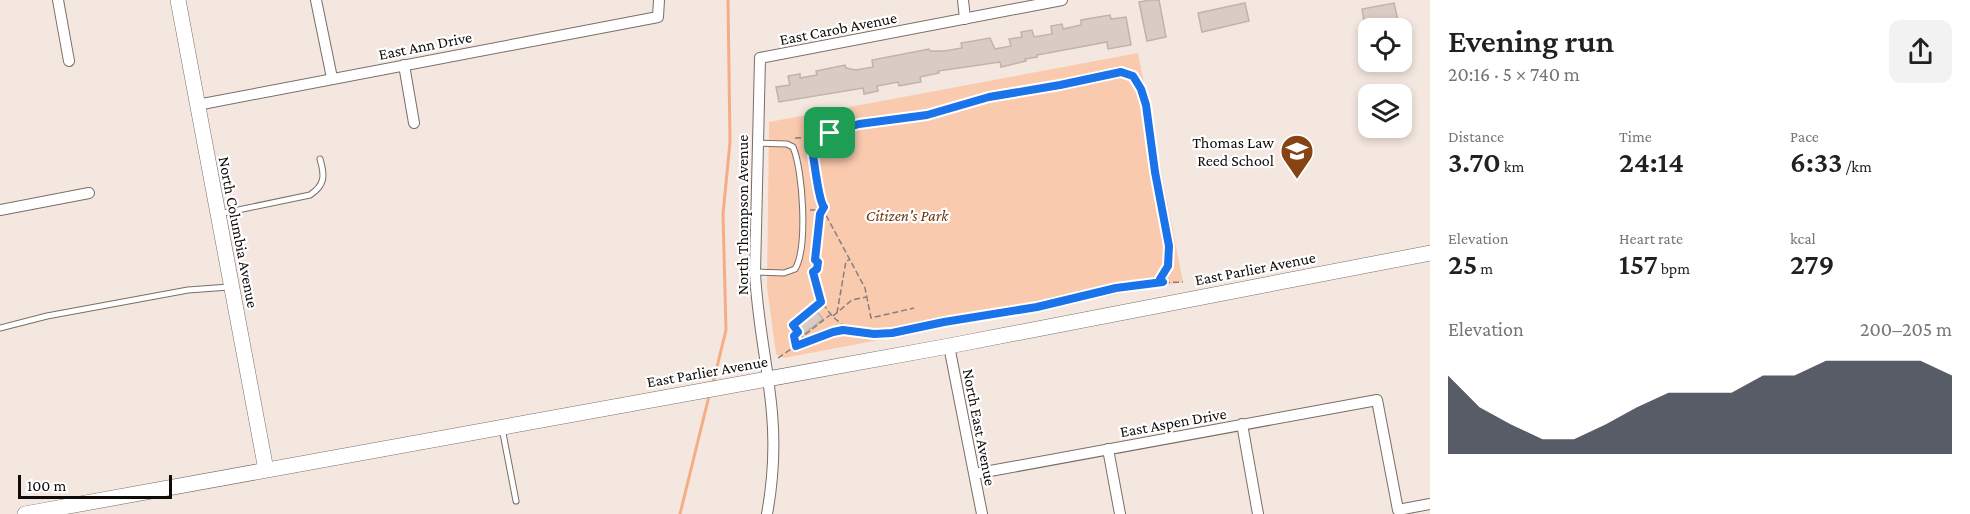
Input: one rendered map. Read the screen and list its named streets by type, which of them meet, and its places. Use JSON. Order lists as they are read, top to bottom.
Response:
{
  "streets": {
    "street": [
      "East Carob Avenue",
      "East Ann Drive",
      "North Thompson Avenue",
      "North Columbia Avenue",
      "East Parlier Avenue",
      "East Aspen Drive",
      "North East Avenue"
    ]
  },
  "crossings": [
    ["East Carob Avenue", "North Thompson Avenue"],
    ["East Ann Drive", "North Columbia Avenue"],
    ["North Thompson Avenue", "East Parlier Avenue"],
    ["North Columbia Avenue", "East Parlier Avenue"],
    ["East Parlier Avenue", "North East Avenue"],
    ["East Aspen Drive", "North East Avenue"]
  ],
  "parks": ["Citizen's Park"],
  "places": {
    "school or university": ["Thomas Law Reed School"]
  },
  "scale_bar": "100 m",
  "page": {
    "heading": ["Evening run", "20:16 · 5 × 740 m"],
    "stats": [
      ["Distance", "3.70 km"],
      ["Time", "24:14"],
      ["Pace", "6:33 /km"],
      ["Elevation", "25 m"],
      ["Heart rate", "157 bpm"],
      ["kcal", "279"]
    ],
    "chart": ["Elevation", "200–205 m"],
    "scale": "100 m"
  }
}
